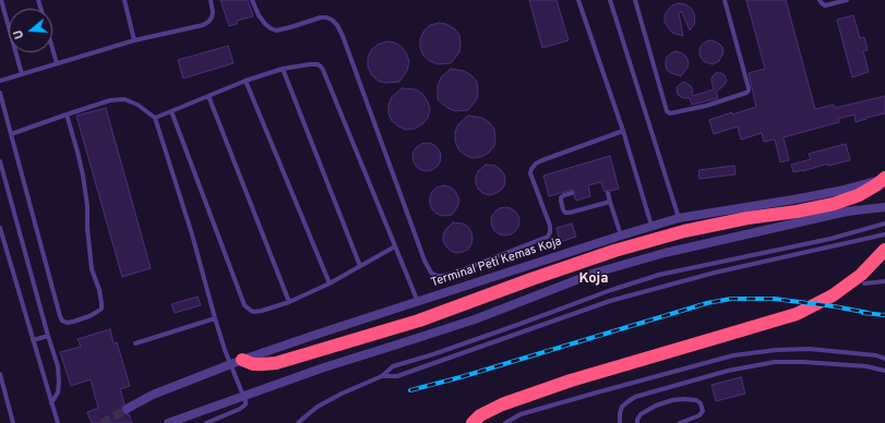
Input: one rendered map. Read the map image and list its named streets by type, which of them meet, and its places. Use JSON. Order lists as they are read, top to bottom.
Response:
{
  "streets": {
    "street": ["Terminal Peti Kemas Koja"]
  },
  "districts": ["Koja"],
  "north": "left"
}
